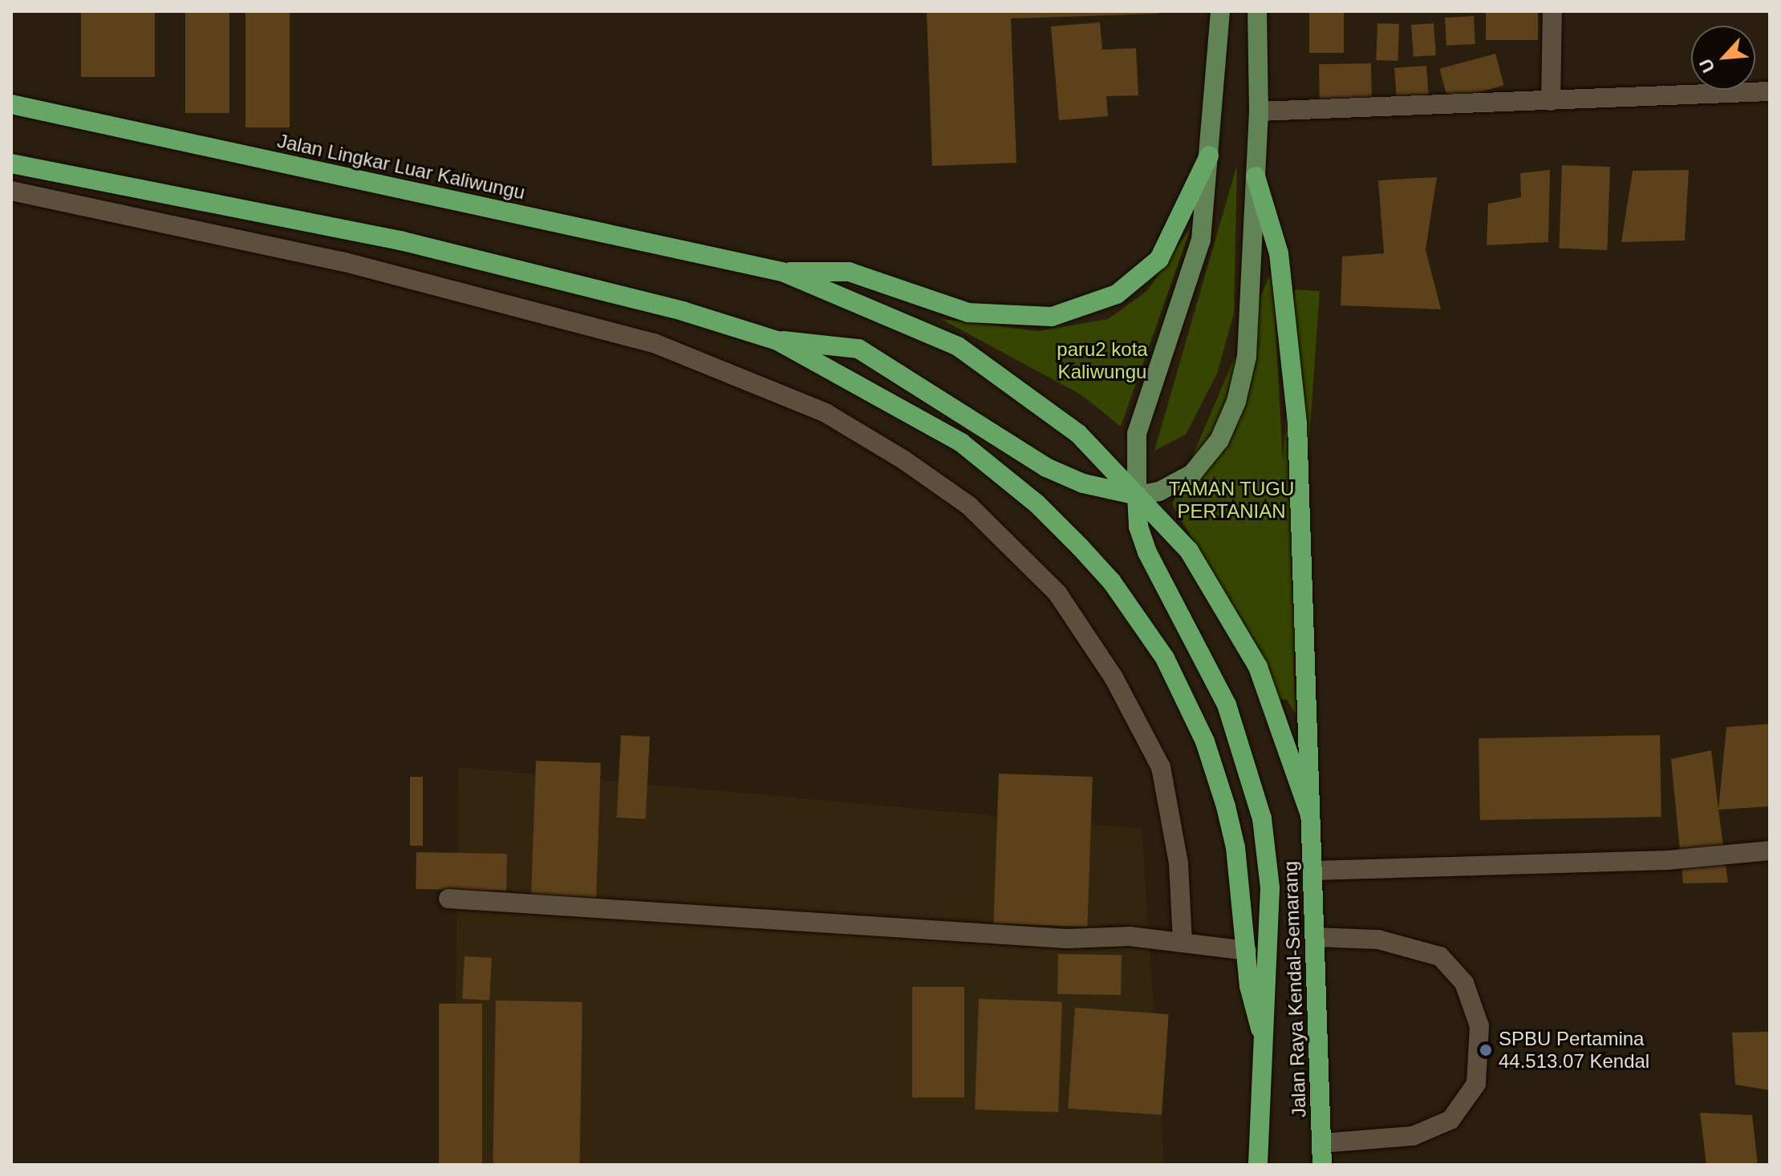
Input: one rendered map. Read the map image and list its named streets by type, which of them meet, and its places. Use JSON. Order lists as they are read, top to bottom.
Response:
{
  "streets": {
    "highway": ["Jalan Lingkar Luar Kaliwungu", "Jalan Raya Kendal-Semarang"]
  },
  "parks": ["paru2 kota Kaliwungu", "TAMAN TUGU PERTANIAN"],
  "places": ["SPBU Pertamina 44.513.07 Kendal"],
  "north": "bottom left"
}
